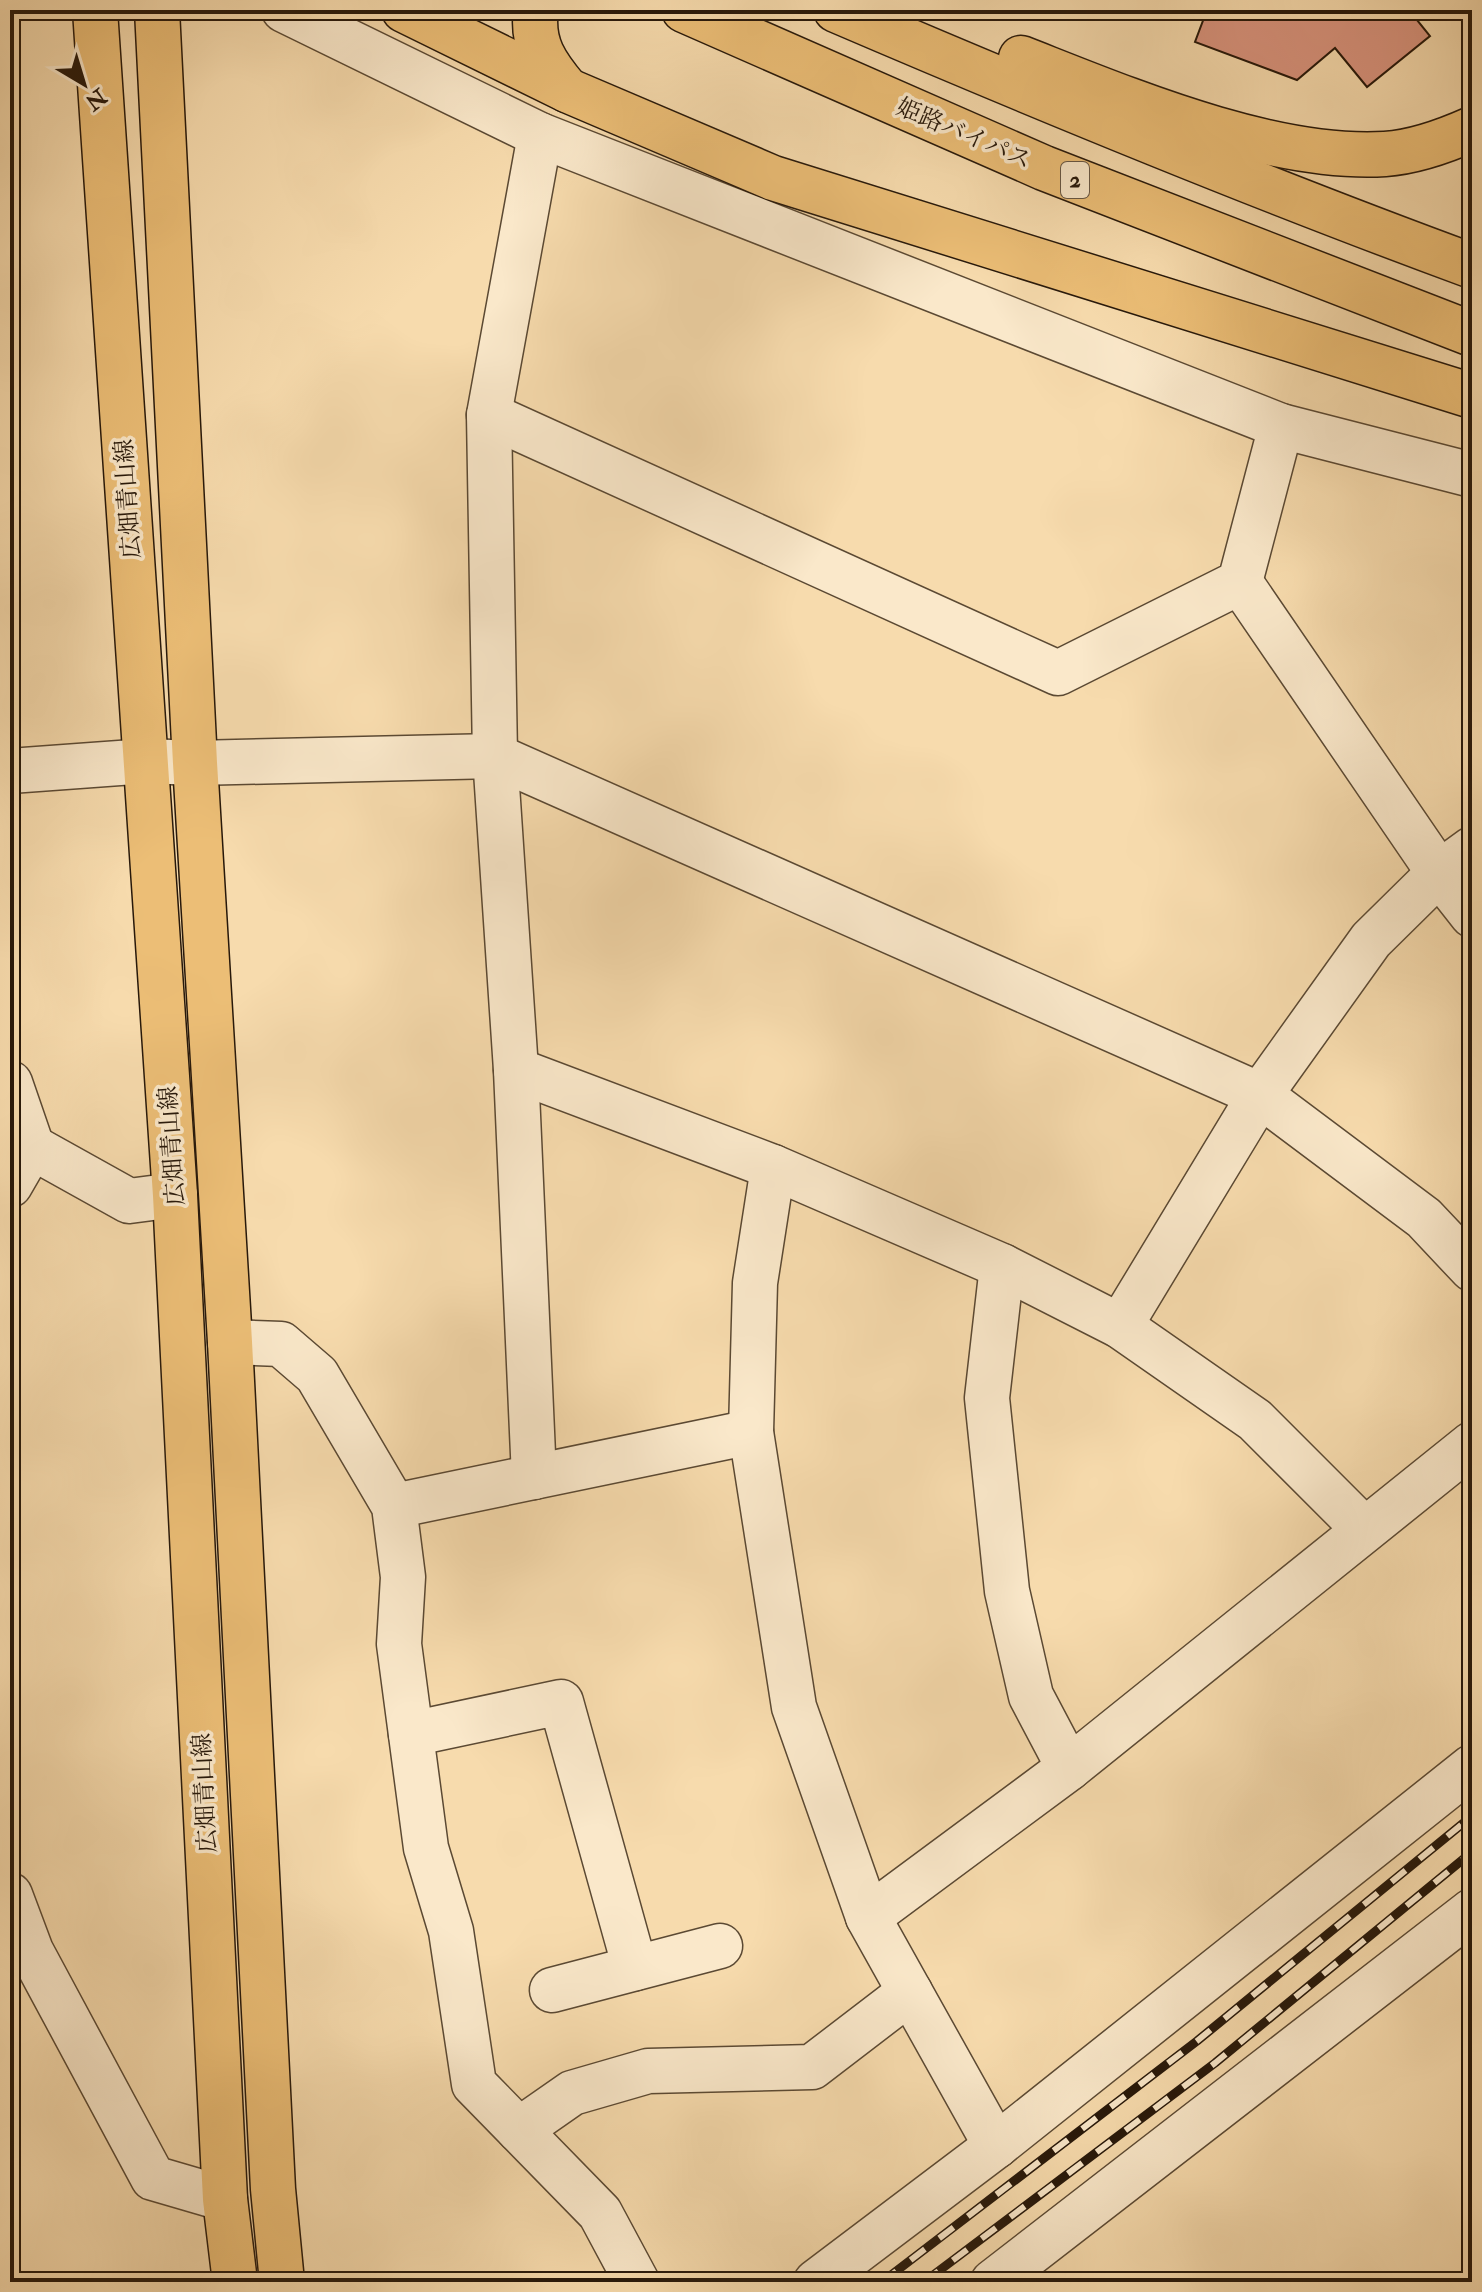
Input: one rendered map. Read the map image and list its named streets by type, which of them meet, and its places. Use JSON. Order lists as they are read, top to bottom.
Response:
{
  "streets": {
    "main road": ["姫路バイパス", "2", "広畑青山線"]
  },
  "north": "bottom right"
}
